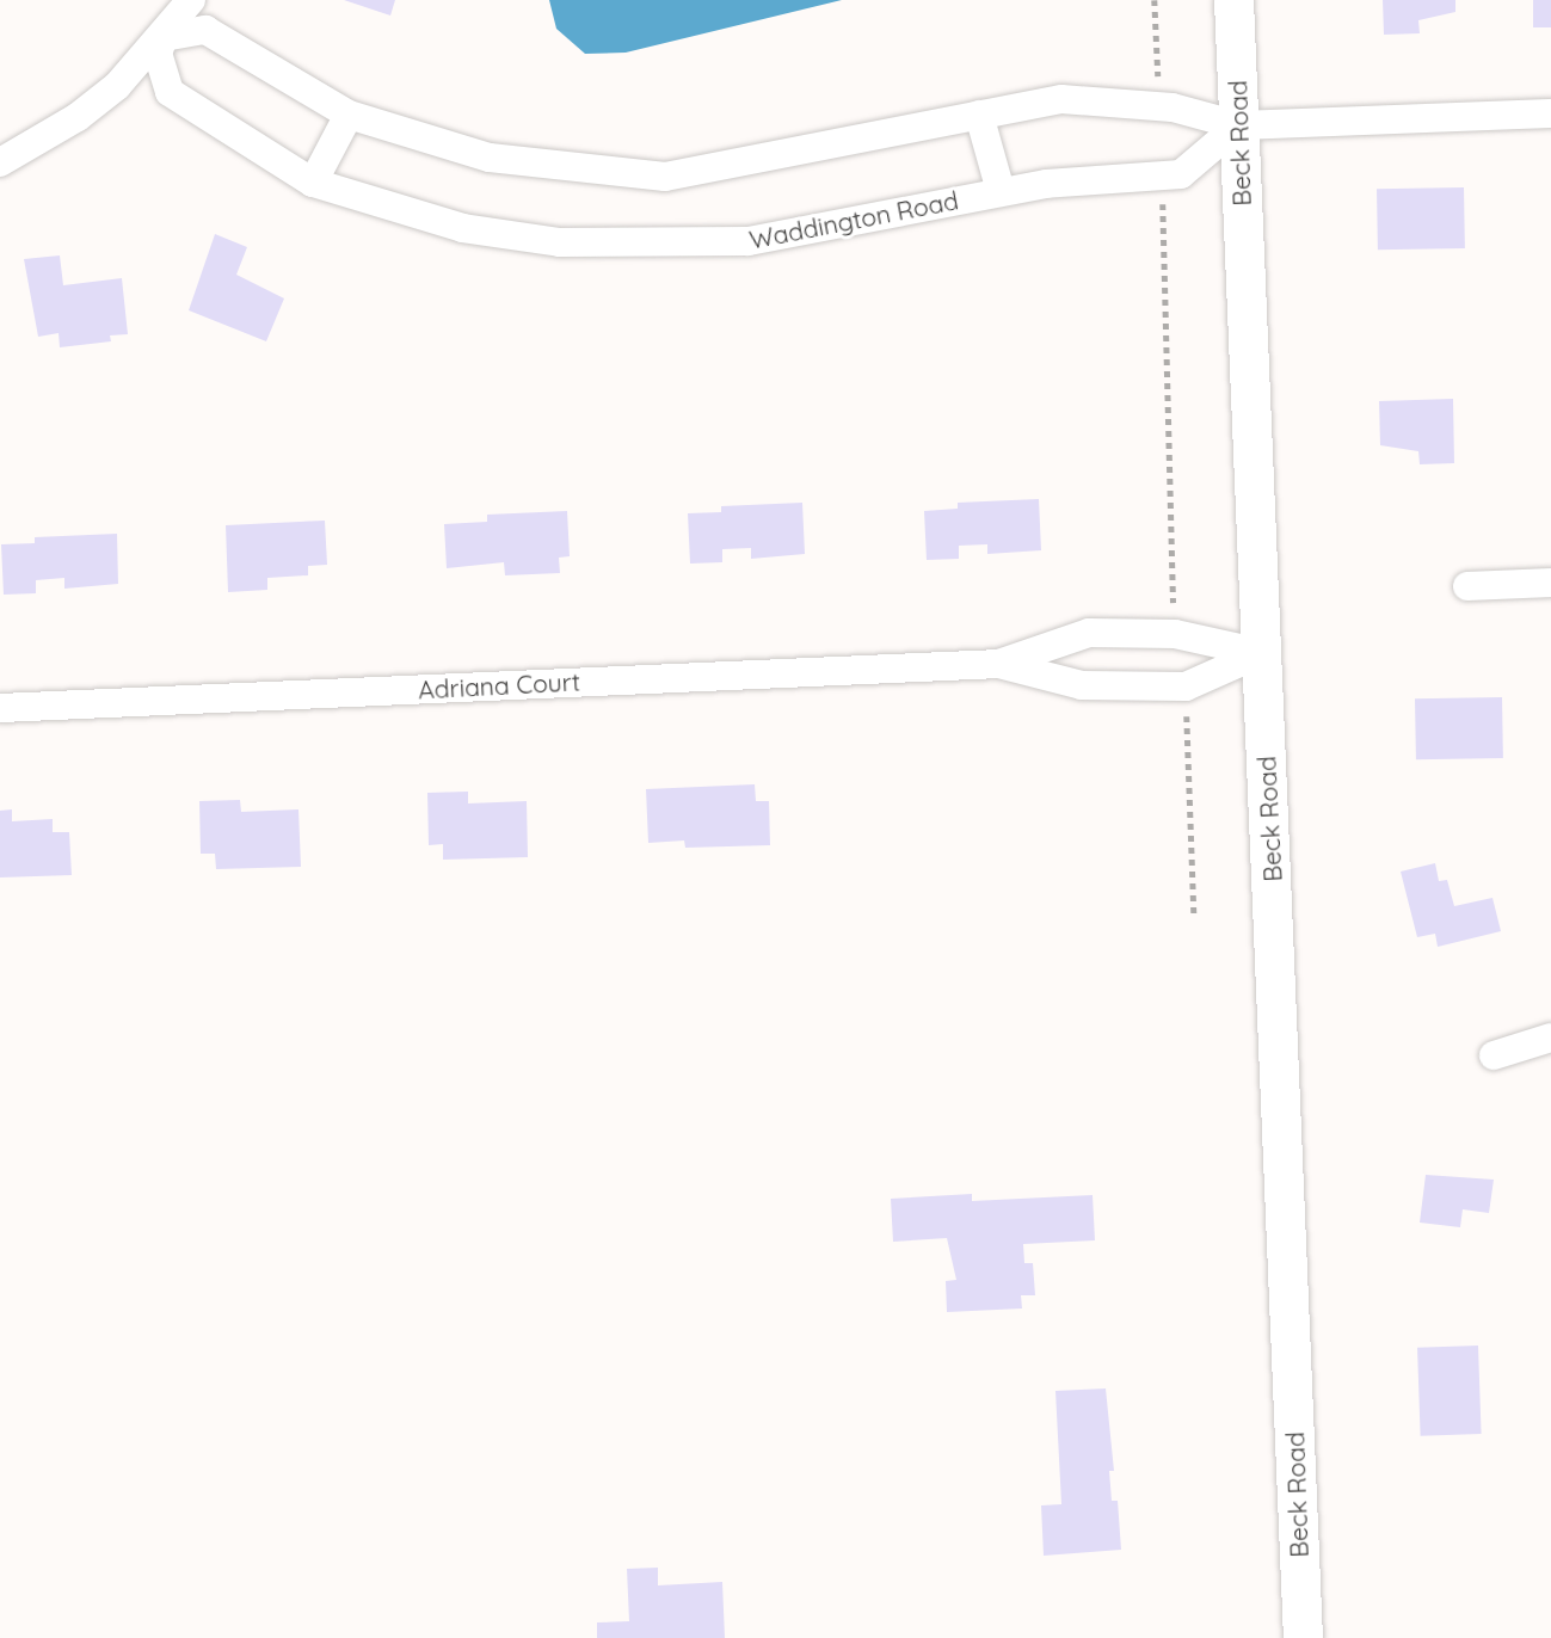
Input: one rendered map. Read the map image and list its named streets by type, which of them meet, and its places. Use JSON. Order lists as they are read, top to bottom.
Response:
{
  "streets": {
    "main road": ["Beck Road"],
    "street": ["Waddington Road", "Adriana Court"]
  },
  "crossings": [
    ["Beck Road", "Waddington Road"],
    ["Beck Road", "Adriana Court"]
  ]
}
